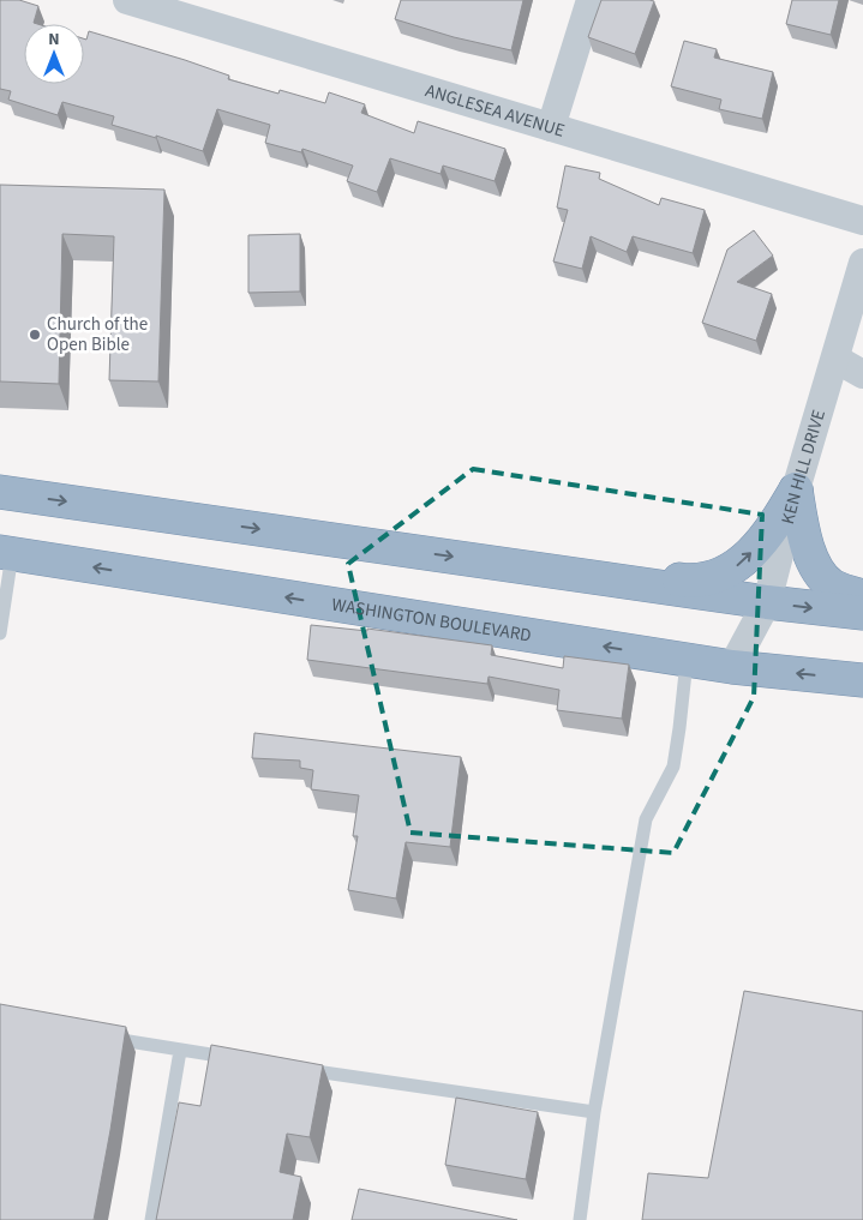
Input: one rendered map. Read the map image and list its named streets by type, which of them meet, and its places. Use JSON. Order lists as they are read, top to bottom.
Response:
{
  "streets": {
    "highway": ["WASHINGTON BOULEVARD"],
    "street": ["ANGLESEA AVENUE", "KEN HILL DRIVE"]
  },
  "crossings": [
    ["KEN HILL DRIVE", "WASHINGTON BOULEVARD"]
  ],
  "places": ["Church of the Open Bible"],
  "north": "top"
}
